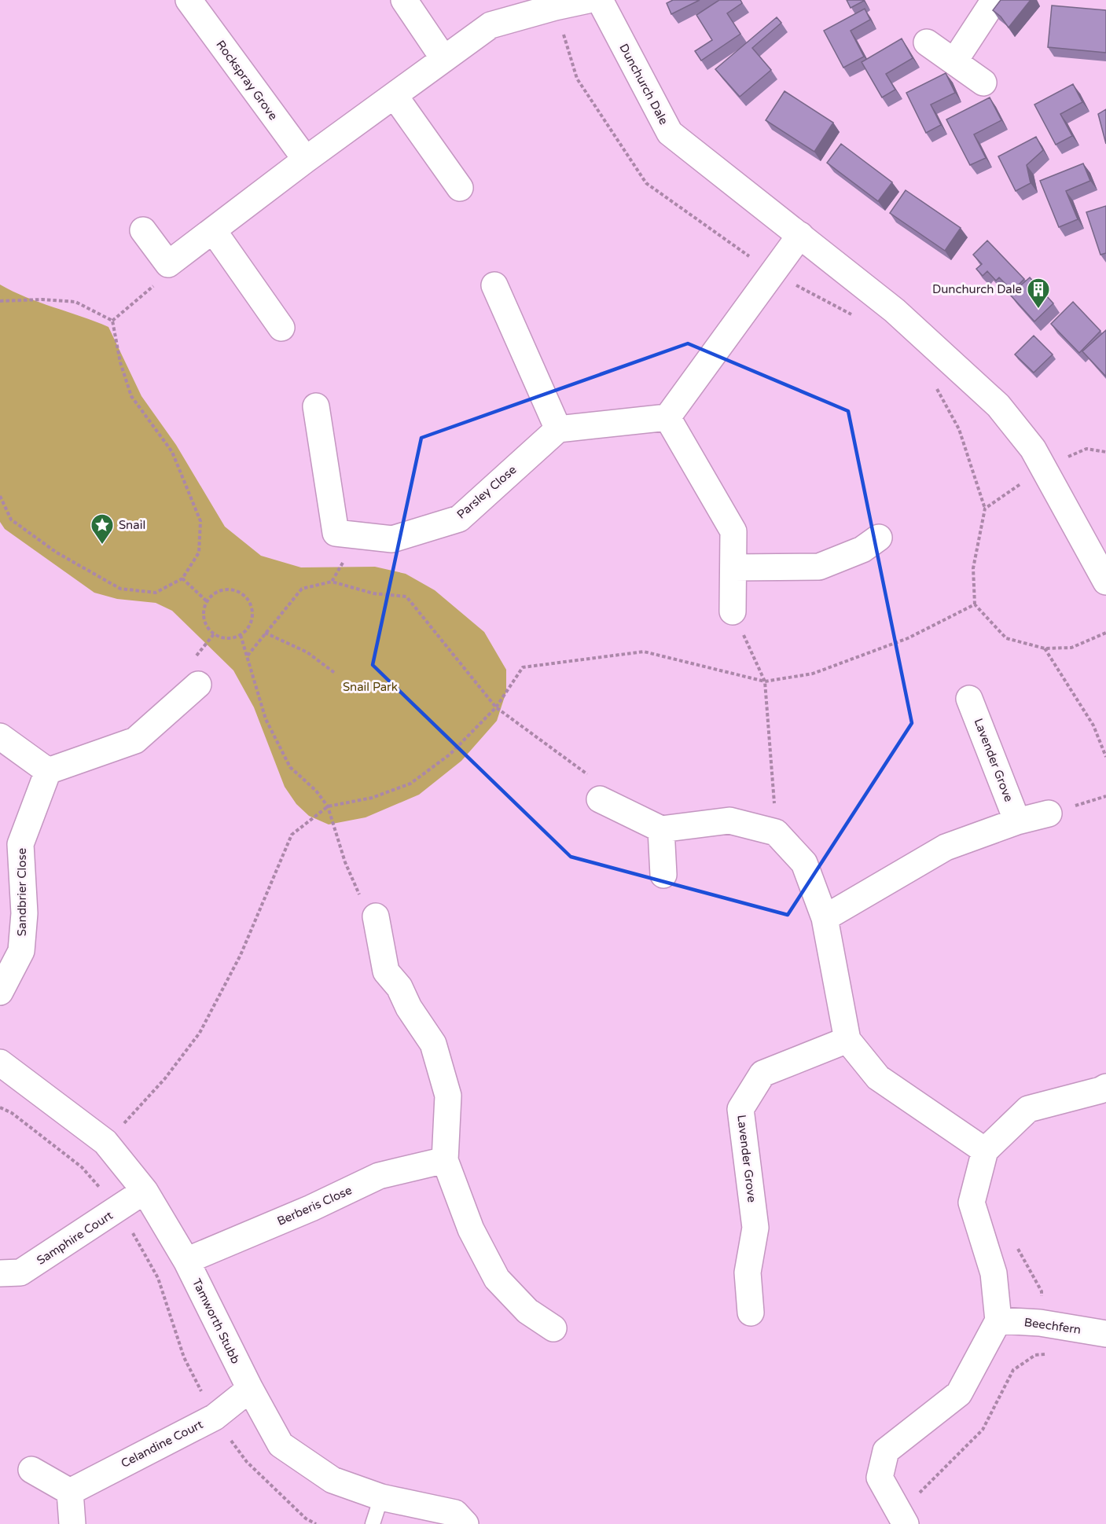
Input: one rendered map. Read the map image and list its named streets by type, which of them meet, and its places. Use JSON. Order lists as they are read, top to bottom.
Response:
{
  "streets": {
    "street": [
      "Rockspray Grove",
      "Dunchurch Dale",
      "Parsley Close",
      "Lavender Grove",
      "Sandbrier Close",
      "Berberis Close",
      "Samphire Court",
      "Tamworth Stubb",
      "Beechfern",
      "Celandine Court"
    ]
  },
  "crossings": [
    ["Berberis Close", "Tamworth Stubb"],
    ["Samphire Court", "Tamworth Stubb"],
    ["Tamworth Stubb", "Celandine Court"]
  ],
  "parks": ["Snail Park"],
  "places": {
    "building": ["Dunchurch Dale"],
    "place": ["Snail"]
  }
}
